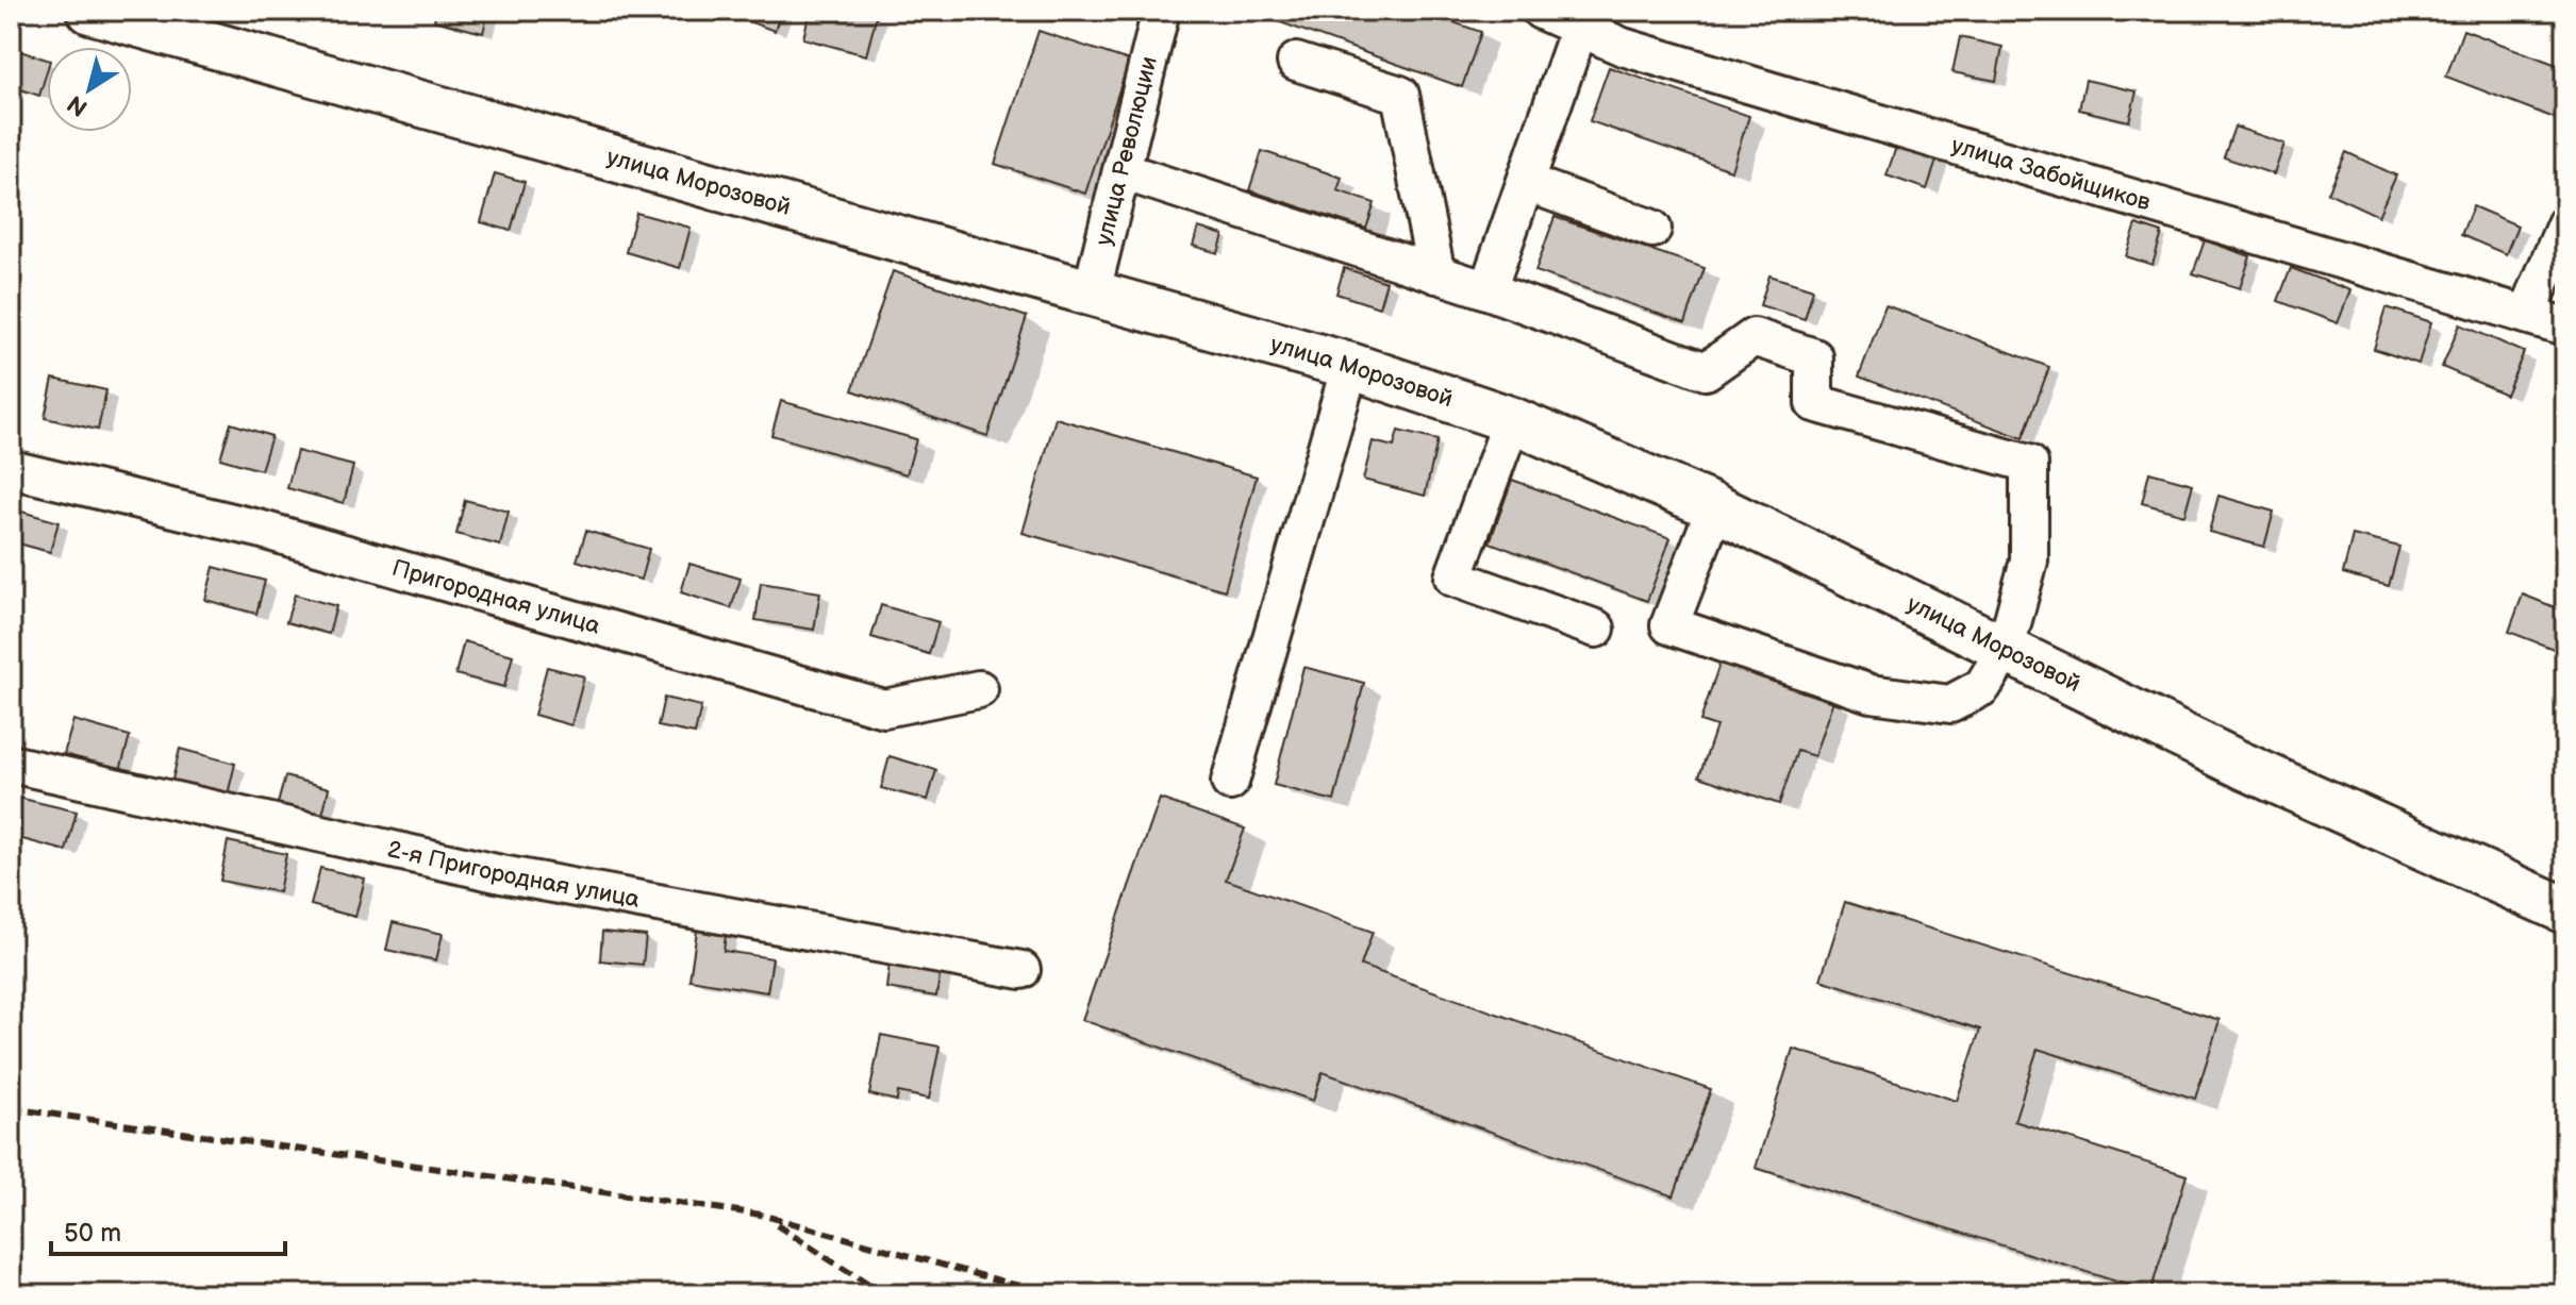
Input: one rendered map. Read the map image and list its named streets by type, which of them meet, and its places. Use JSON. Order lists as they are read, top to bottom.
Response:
{
  "streets": {
    "main road": ["улица Морозовой"],
    "street": [
      "улица Революции",
      "улица Забойщиков",
      "Пригородная улица",
      "2-я Пригородная улица"
    ]
  },
  "crossings": [
    ["улица Революции", "улица Морозовой"]
  ],
  "scale_bar": "50 m",
  "north": "bottom left"
}
